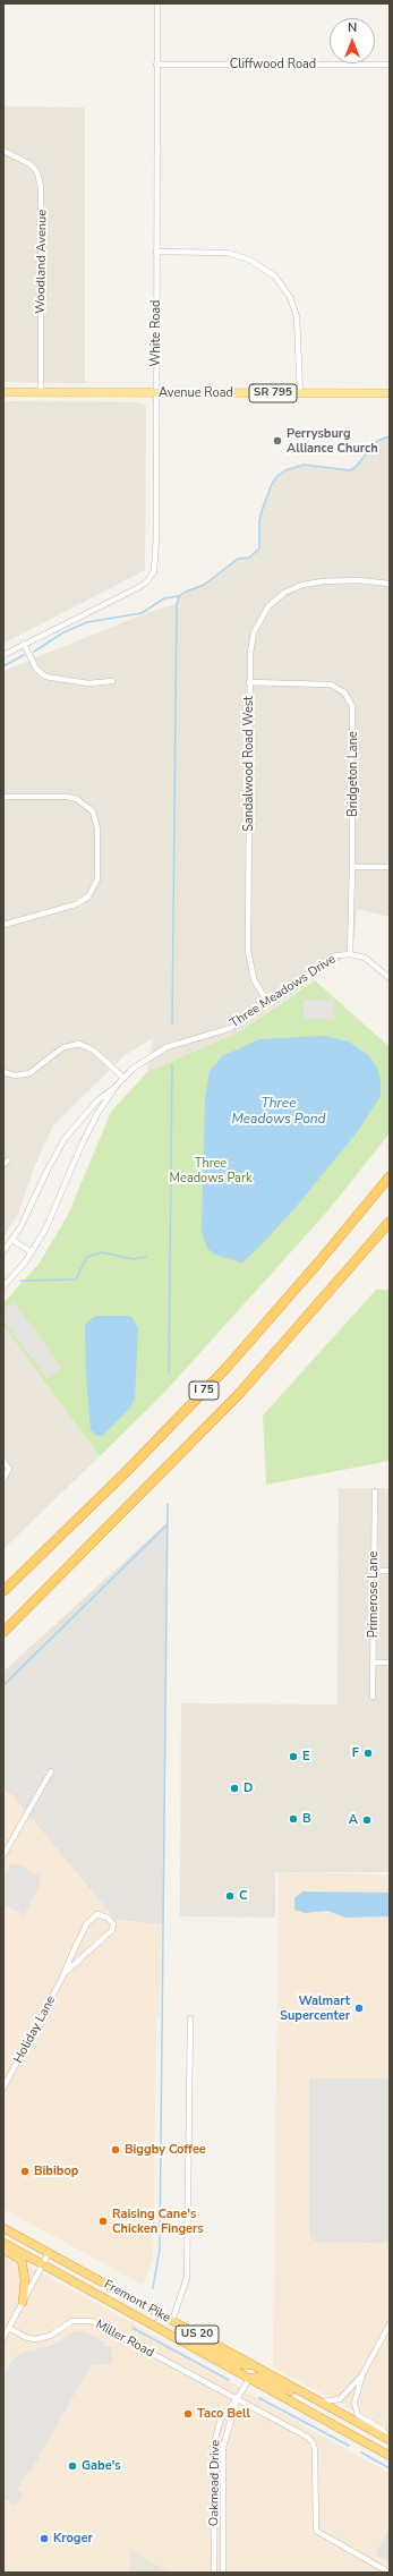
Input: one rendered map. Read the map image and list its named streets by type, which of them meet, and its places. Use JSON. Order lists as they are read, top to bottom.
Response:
{
  "streets": {
    "highway": ["I 75", "Fremont Pike", "US 20"],
    "main road": ["Avenue Road", "SR 795"],
    "street": [
      "Cliffwood Road",
      "Woodland Avenue",
      "White Road",
      "Sandalwood Road West",
      "Bridgeton Lane",
      "Three Meadows Drive",
      "Primerose Lane",
      "Holiday Lane",
      "Miller Road",
      "Oakmead Drive"
    ]
  },
  "crossings": [
    ["Cliffwood Road", "White Road"],
    ["Woodland Avenue", "Avenue Road"],
    ["White Road", "Avenue Road"],
    ["Sandalwood Road West", "Bridgeton Lane"],
    ["Sandalwood Road West", "Three Meadows Drive"],
    ["Bridgeton Lane", "Three Meadows Drive"],
    ["Fremont Pike", "Oakmead Drive"],
    ["Miller Road", "Oakmead Drive"]
  ],
  "water": ["Three Meadows Pond"],
  "parks": ["Three Meadows Park"],
  "places": [
    "Perrysburg Alliance Church",
    "F",
    "E",
    "D",
    "B",
    "A",
    "C",
    "Walmart Supercenter",
    "Biggby Coffee",
    "Bibibop",
    "Raising Cane's Chicken Fingers",
    "Taco Bell",
    "Gabe's",
    "Kroger"
  ],
  "north": "top"
}
